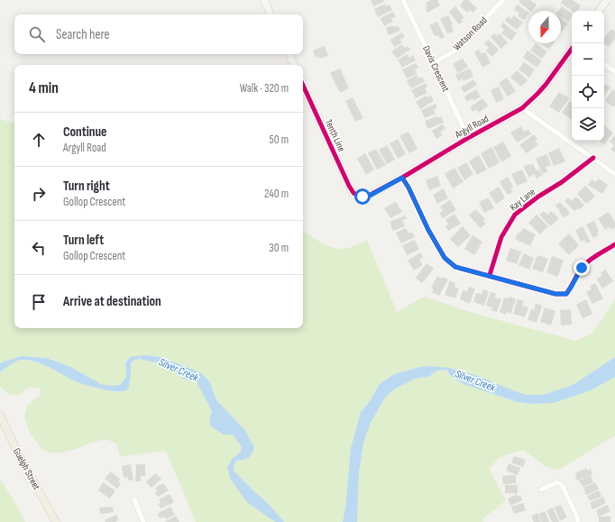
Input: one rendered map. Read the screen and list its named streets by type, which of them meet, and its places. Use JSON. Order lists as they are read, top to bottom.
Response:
{
  "streets": {
    "main road": ["Guelph Street"],
    "street": [
      "Watson Road",
      "Davis Crescent",
      "Argyll Road",
      "Tenth Line",
      "Kay Lane"
    ]
  },
  "crossings": [
    ["Watson Road", "Davis Crescent"],
    ["Davis Crescent", "Argyll Road"],
    ["Argyll Road", "Tenth Line"]
  ],
  "water": ["Silver Creek"],
  "north": "bottom",
  "page": {
    "map_buttons": ["+", "−"],
    "search": "Search here",
    "heading": ["4 min", "Walk · 320 m"],
    "list": [
      ["Continue", "Argyll Road", "50 m"],
      ["Turn right", "Gollop Crescent", "240 m"],
      ["Turn left", "Gollop Crescent", "30 m"],
      "Arrive at destination"
    ]
  }
}
